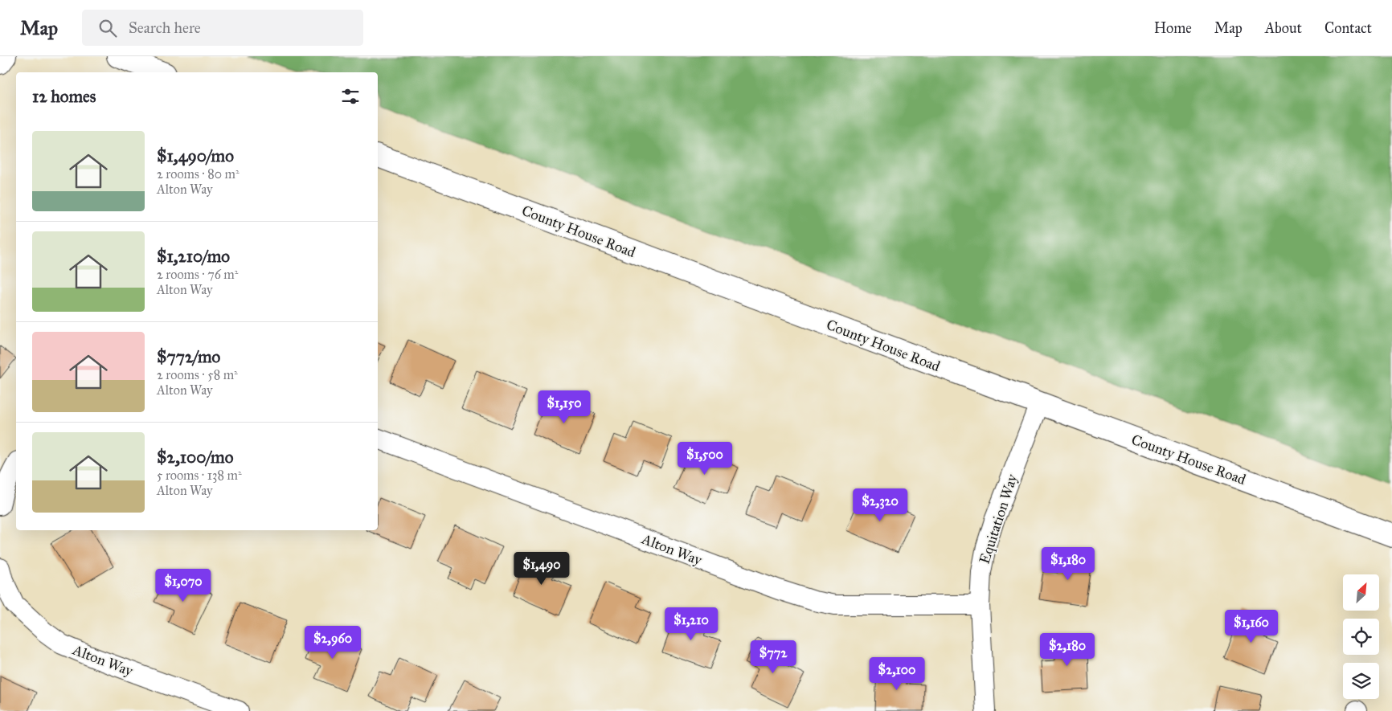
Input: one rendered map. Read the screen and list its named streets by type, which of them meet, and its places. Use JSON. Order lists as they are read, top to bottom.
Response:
{
  "streets": {
    "street": ["County House Road", "Equitation Way", "Alton Way"]
  },
  "crossings": [
    ["County House Road", "Equitation Way"],
    ["Equitation Way", "Alton Way"]
  ],
  "north": "top right",
  "page": {
    "header": "Map",
    "search": "Search here",
    "nav": [
      "Home",
      "Map",
      "About",
      "Contact"
    ],
    "heading": "12 homes",
    "list": [
      {
        "name": "$1,490/mo",
        "note": "2 rooms · 80 m² · Alton Way"
      },
      {
        "name": "$1,210/mo",
        "note": "2 rooms · 76 m² · Alton Way"
      },
      {
        "name": "$772/mo",
        "note": "2 rooms · 58 m² · Alton Way"
      },
      {
        "name": "$2,100/mo",
        "note": "5 rooms · 138 m² · Alton Way"
      }
    ],
    "price": [
      "$1,150",
      "$1,500",
      "$2,320",
      "$1,180",
      "$1,490",
      "$1,070",
      "$1,210",
      "$1,160",
      "$2,960",
      "$2,180",
      "$772",
      "$2,100"
    ]
  }
}
